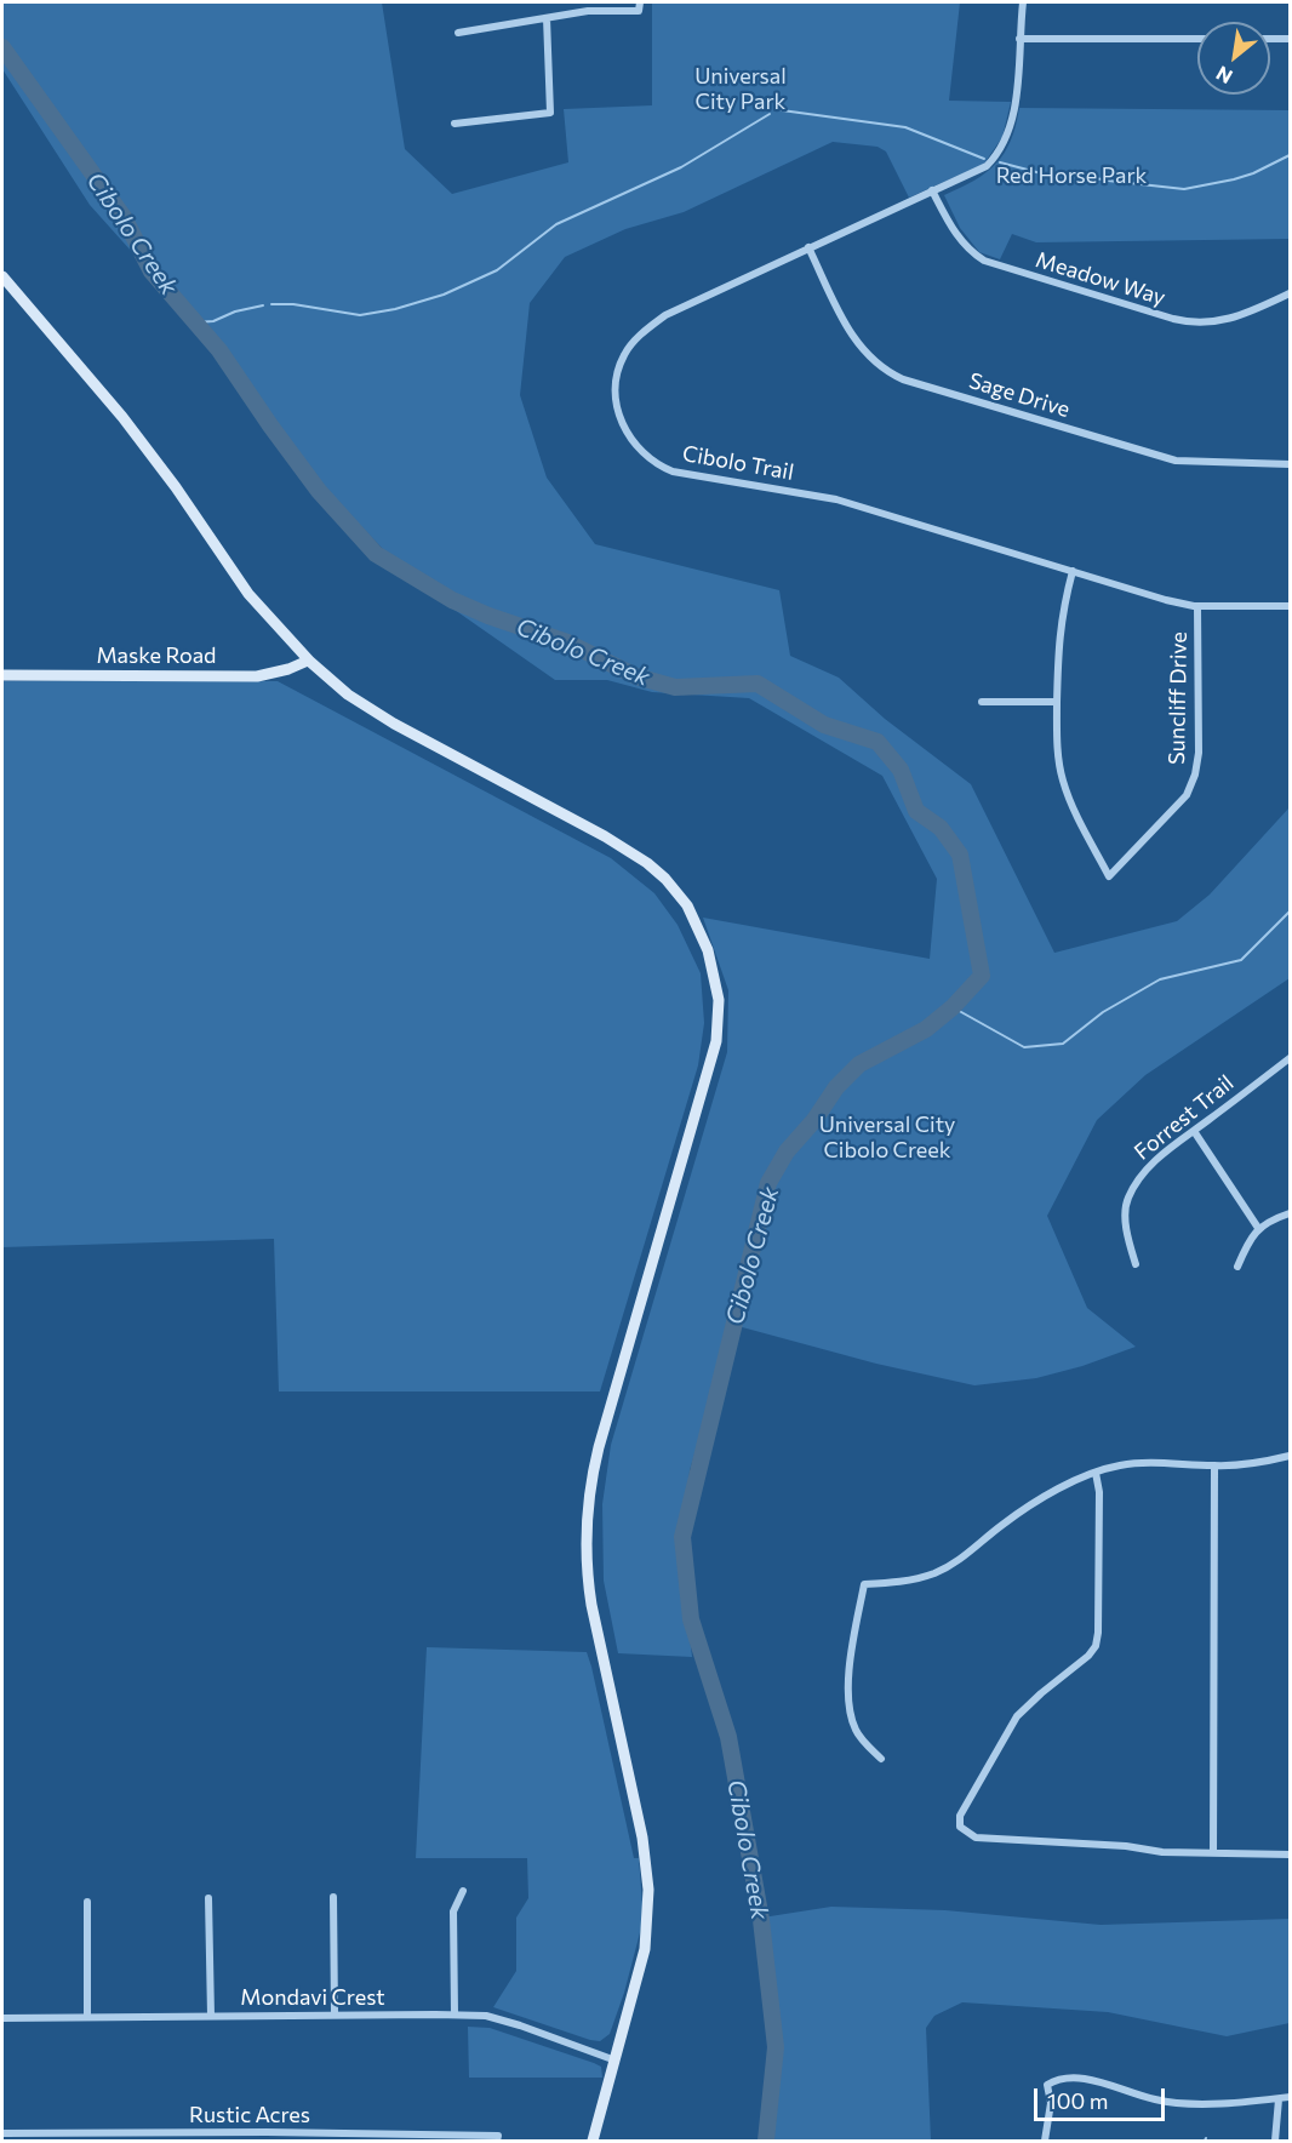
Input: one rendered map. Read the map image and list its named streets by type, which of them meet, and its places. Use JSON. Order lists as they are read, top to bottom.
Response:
{
  "streets": {
    "main road": ["Maske Road"],
    "street": [
      "Meadow Way",
      "Sage Drive",
      "Cibolo Trail",
      "Suncliff Drive",
      "Forrest Trail",
      "Mondavi Crest",
      "Rustic Acres"
    ]
  },
  "crossings": [
    ["Meadow Way", "Cibolo Trail"],
    ["Sage Drive", "Cibolo Trail"],
    ["Cibolo Trail", "Suncliff Drive"]
  ],
  "water": ["Cibolo Creek"],
  "parks": ["Universal City Park", "Red Horse Park", "Universal City Cibolo Creek"],
  "scale_bar": "100 m",
  "north": "bottom left"
}
